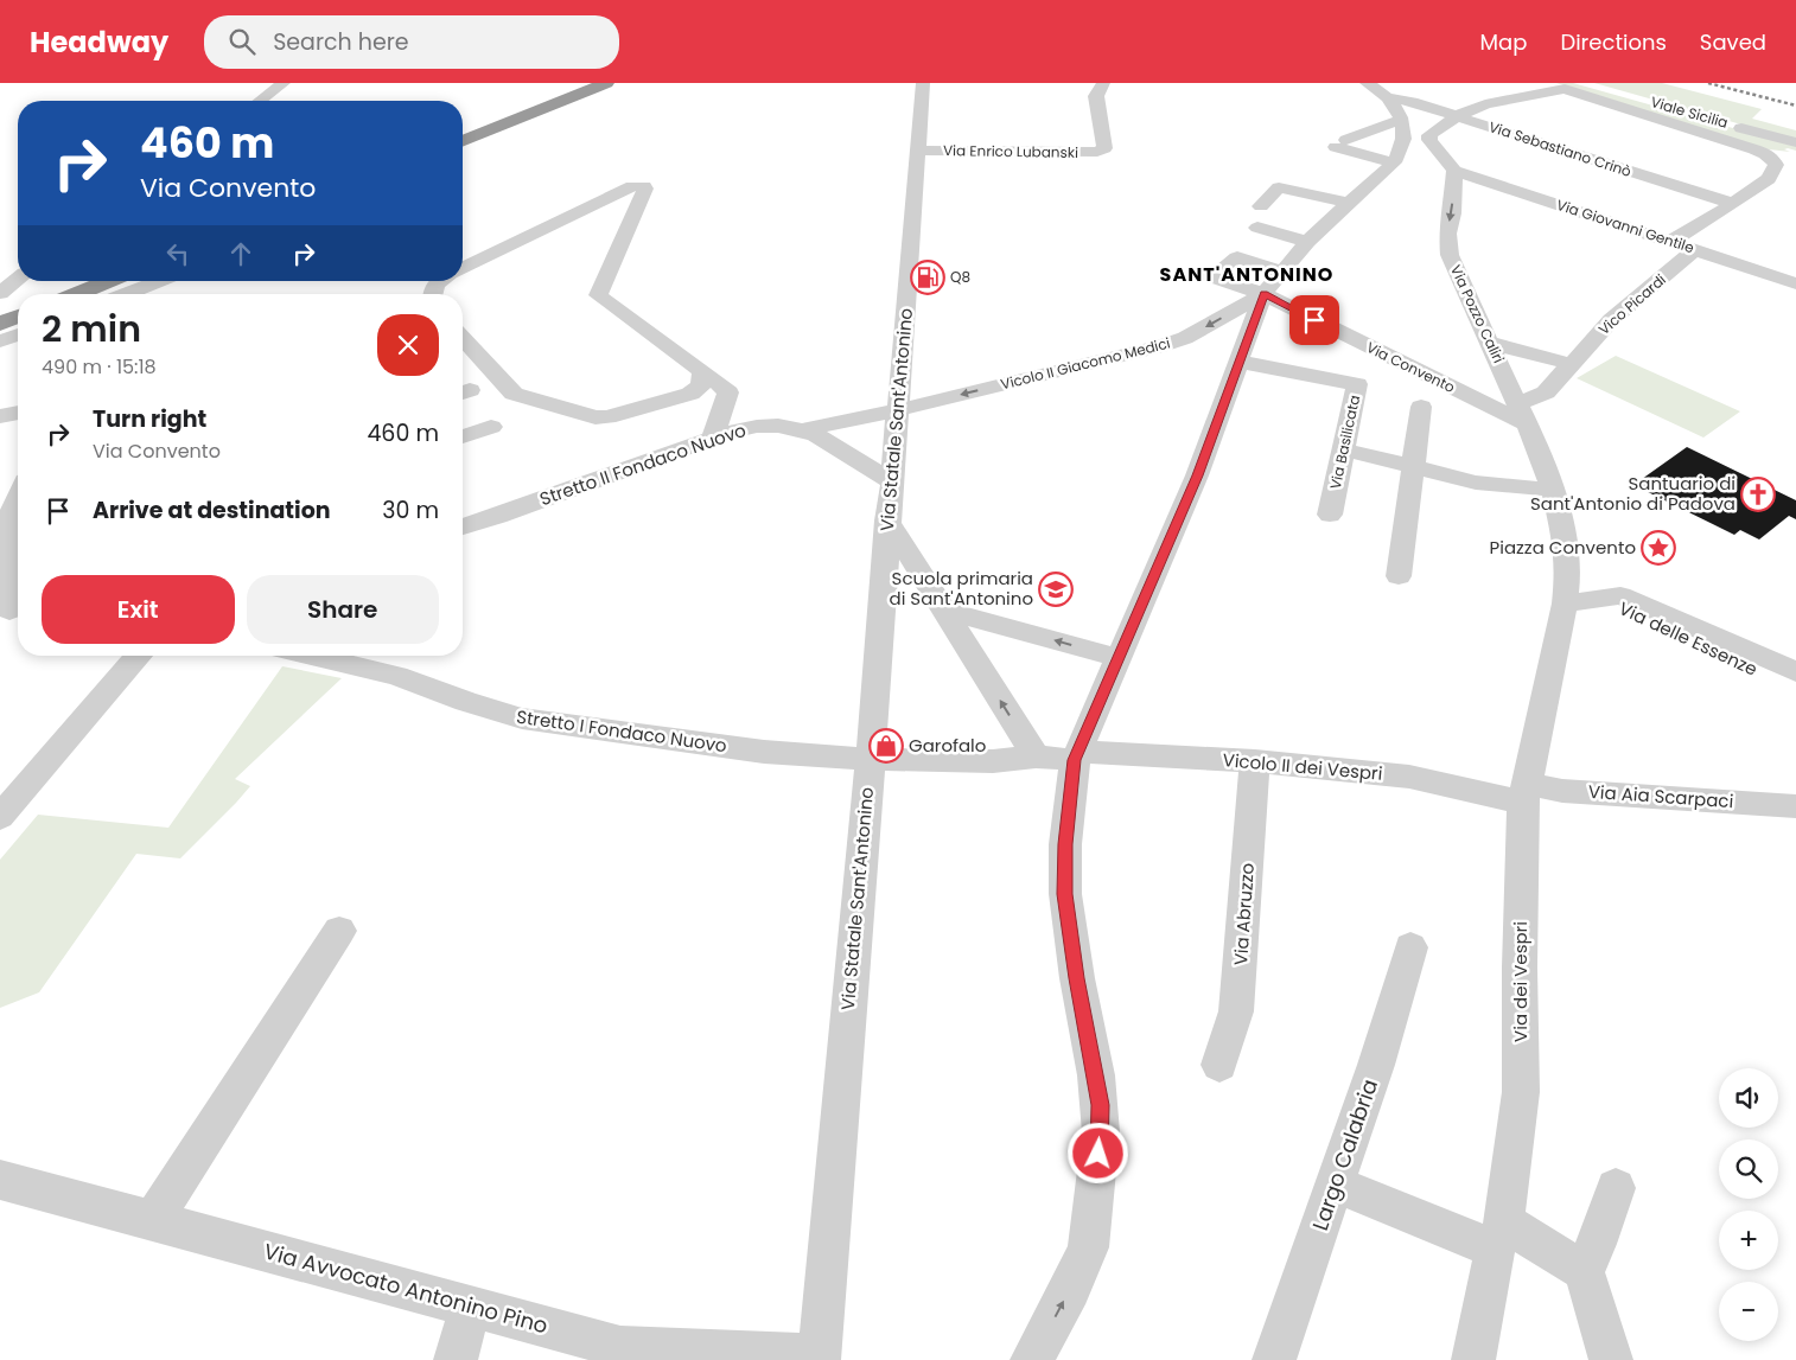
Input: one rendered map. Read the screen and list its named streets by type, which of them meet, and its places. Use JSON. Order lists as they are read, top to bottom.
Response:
{
  "streets": {
    "street": [
      "Viale Sicilia",
      "Via Sebastiano Crinò",
      "Via Enrico Lubanski",
      "Via Giovanni Gentile",
      "Vico Picardi",
      "Via Pozzo Caliri",
      "Vicolo II Giacomo Medici",
      "Via Convento",
      "Via Statale Sant'Antonino",
      "Via Basilicata",
      "Stretto II Fondaco Nuovo",
      "Via delle Essenze",
      "Stretto I Fondaco Nuovo",
      "Vicolo II dei Vespri",
      "Via Aia Scarpaci",
      "Via Abruzzo",
      "Via dei Vespri",
      "Largo Calabria",
      "Via Avvocato Antonino Pino"
    ]
  },
  "crossings": [
    ["Via Enrico Lubanski", "Via Statale Sant'Antonino"],
    ["Via Giovanni Gentile", "Vico Picardi"],
    ["Via Giovanni Gentile", "Via Pozzo Caliri"],
    ["Vico Picardi", "Via Pozzo Caliri"],
    ["Vico Picardi", "Via Convento"],
    ["Via Pozzo Caliri", "Via Convento"],
    ["Vicolo II Giacomo Medici", "Via Convento"],
    ["Vicolo II Giacomo Medici", "Via Statale Sant'Antonino"],
    ["Vicolo II Giacomo Medici", "Stretto II Fondaco Nuovo"],
    ["Via Statale Sant'Antonino", "Stretto II Fondaco Nuovo"],
    ["Via Statale Sant'Antonino", "Stretto I Fondaco Nuovo"],
    ["Via Statale Sant'Antonino", "Via Avvocato Antonino Pino"],
    ["Via delle Essenze", "Via dei Vespri"],
    ["Stretto I Fondaco Nuovo", "Vicolo II dei Vespri"],
    ["Vicolo II dei Vespri", "Via Aia Scarpaci"],
    ["Vicolo II dei Vespri", "Via Abruzzo"],
    ["Vicolo II dei Vespri", "Via dei Vespri"],
    ["Via Aia Scarpaci", "Via dei Vespri"]
  ],
  "one_way": ["Via Pozzo Caliri", "Vicolo II Giacomo Medici"],
  "districts": ["SANT'ANTONINO"],
  "places": {
    "fuel station": ["Q8"],
    "church": ["Santuario di Sant'Antonio di Padova"],
    "place": ["Piazza Convento"],
    "school or university": ["Scuola primaria di Sant'Antonino"],
    "shop": ["Garofalo"]
  },
  "page": {
    "header": "Headway",
    "search": "Search here",
    "nav": ["Map", "Directions", "Saved"],
    "turn": ["460 m", "Via Convento"],
    "heading": ["2 min", "490 m · 15:18"],
    "list": [
      {
        "name": "Turn right",
        "note": "Via Convento",
        "value": "460 m"
      },
      {
        "name": "Arrive at destination",
        "value": "30 m"
      }
    ],
    "buttons": ["Exit", "Share"],
    "map_buttons": ["+", "−"]
  }
}
